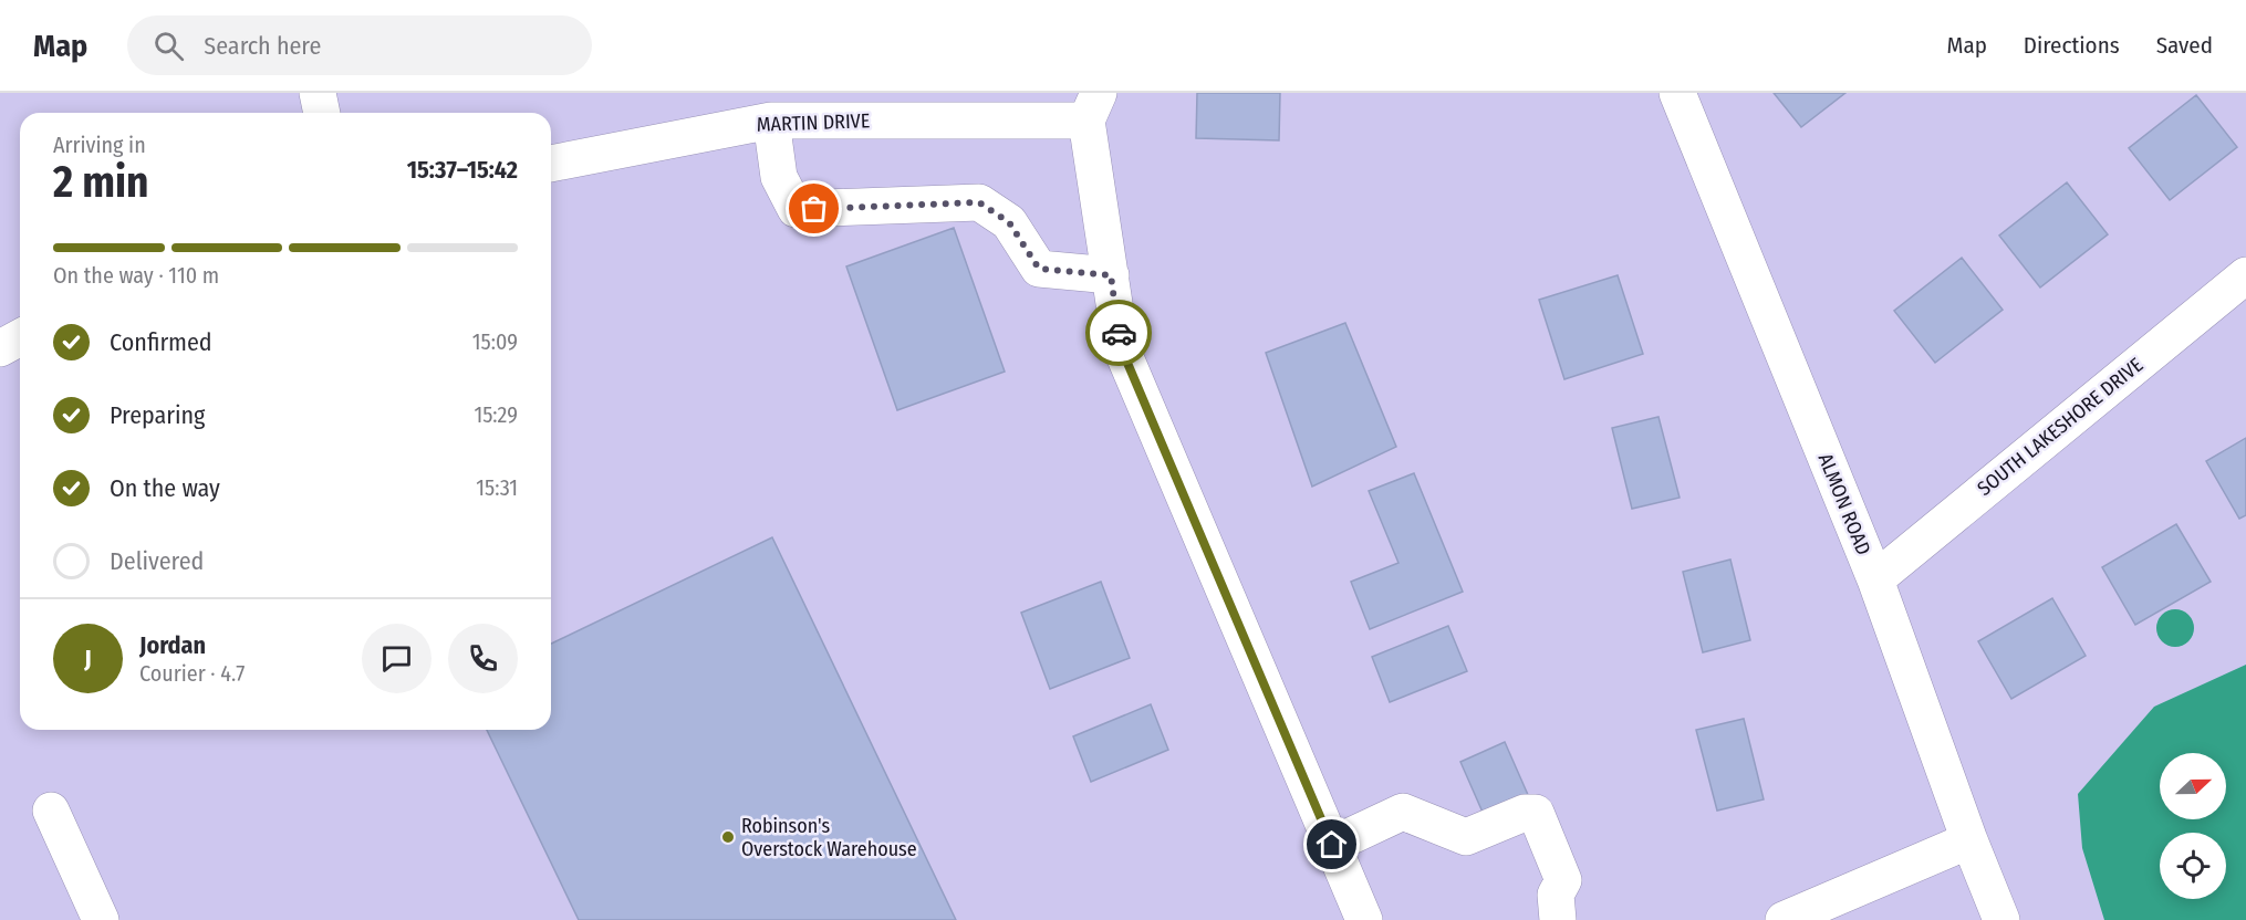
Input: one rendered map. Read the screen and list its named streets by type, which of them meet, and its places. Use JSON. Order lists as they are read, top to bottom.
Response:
{
  "streets": {
    "street": ["MARTIN DRIVE", "SOUTH LAKESHORE DRIVE", "ALMON ROAD"]
  },
  "crossings": [
    ["SOUTH LAKESHORE DRIVE", "ALMON ROAD"]
  ],
  "places": ["Robinson's Overstock Warehouse"],
  "north": "right",
  "page": {
    "header": "Map",
    "search": "Search here",
    "nav": ["Map", "Directions", "Saved"],
    "heading": ["2 min", "Arriving in", "15:37–15:42"],
    "panel": ["Jordan", "Courier · 4.7"],
    "bar": "On the way · 110 m",
    "list": [
      ["Confirmed", "15:09"],
      ["Preparing", "15:29"],
      ["On the way", "15:31"],
      "Delivered"
    ],
    "round": "J"
  }
}
